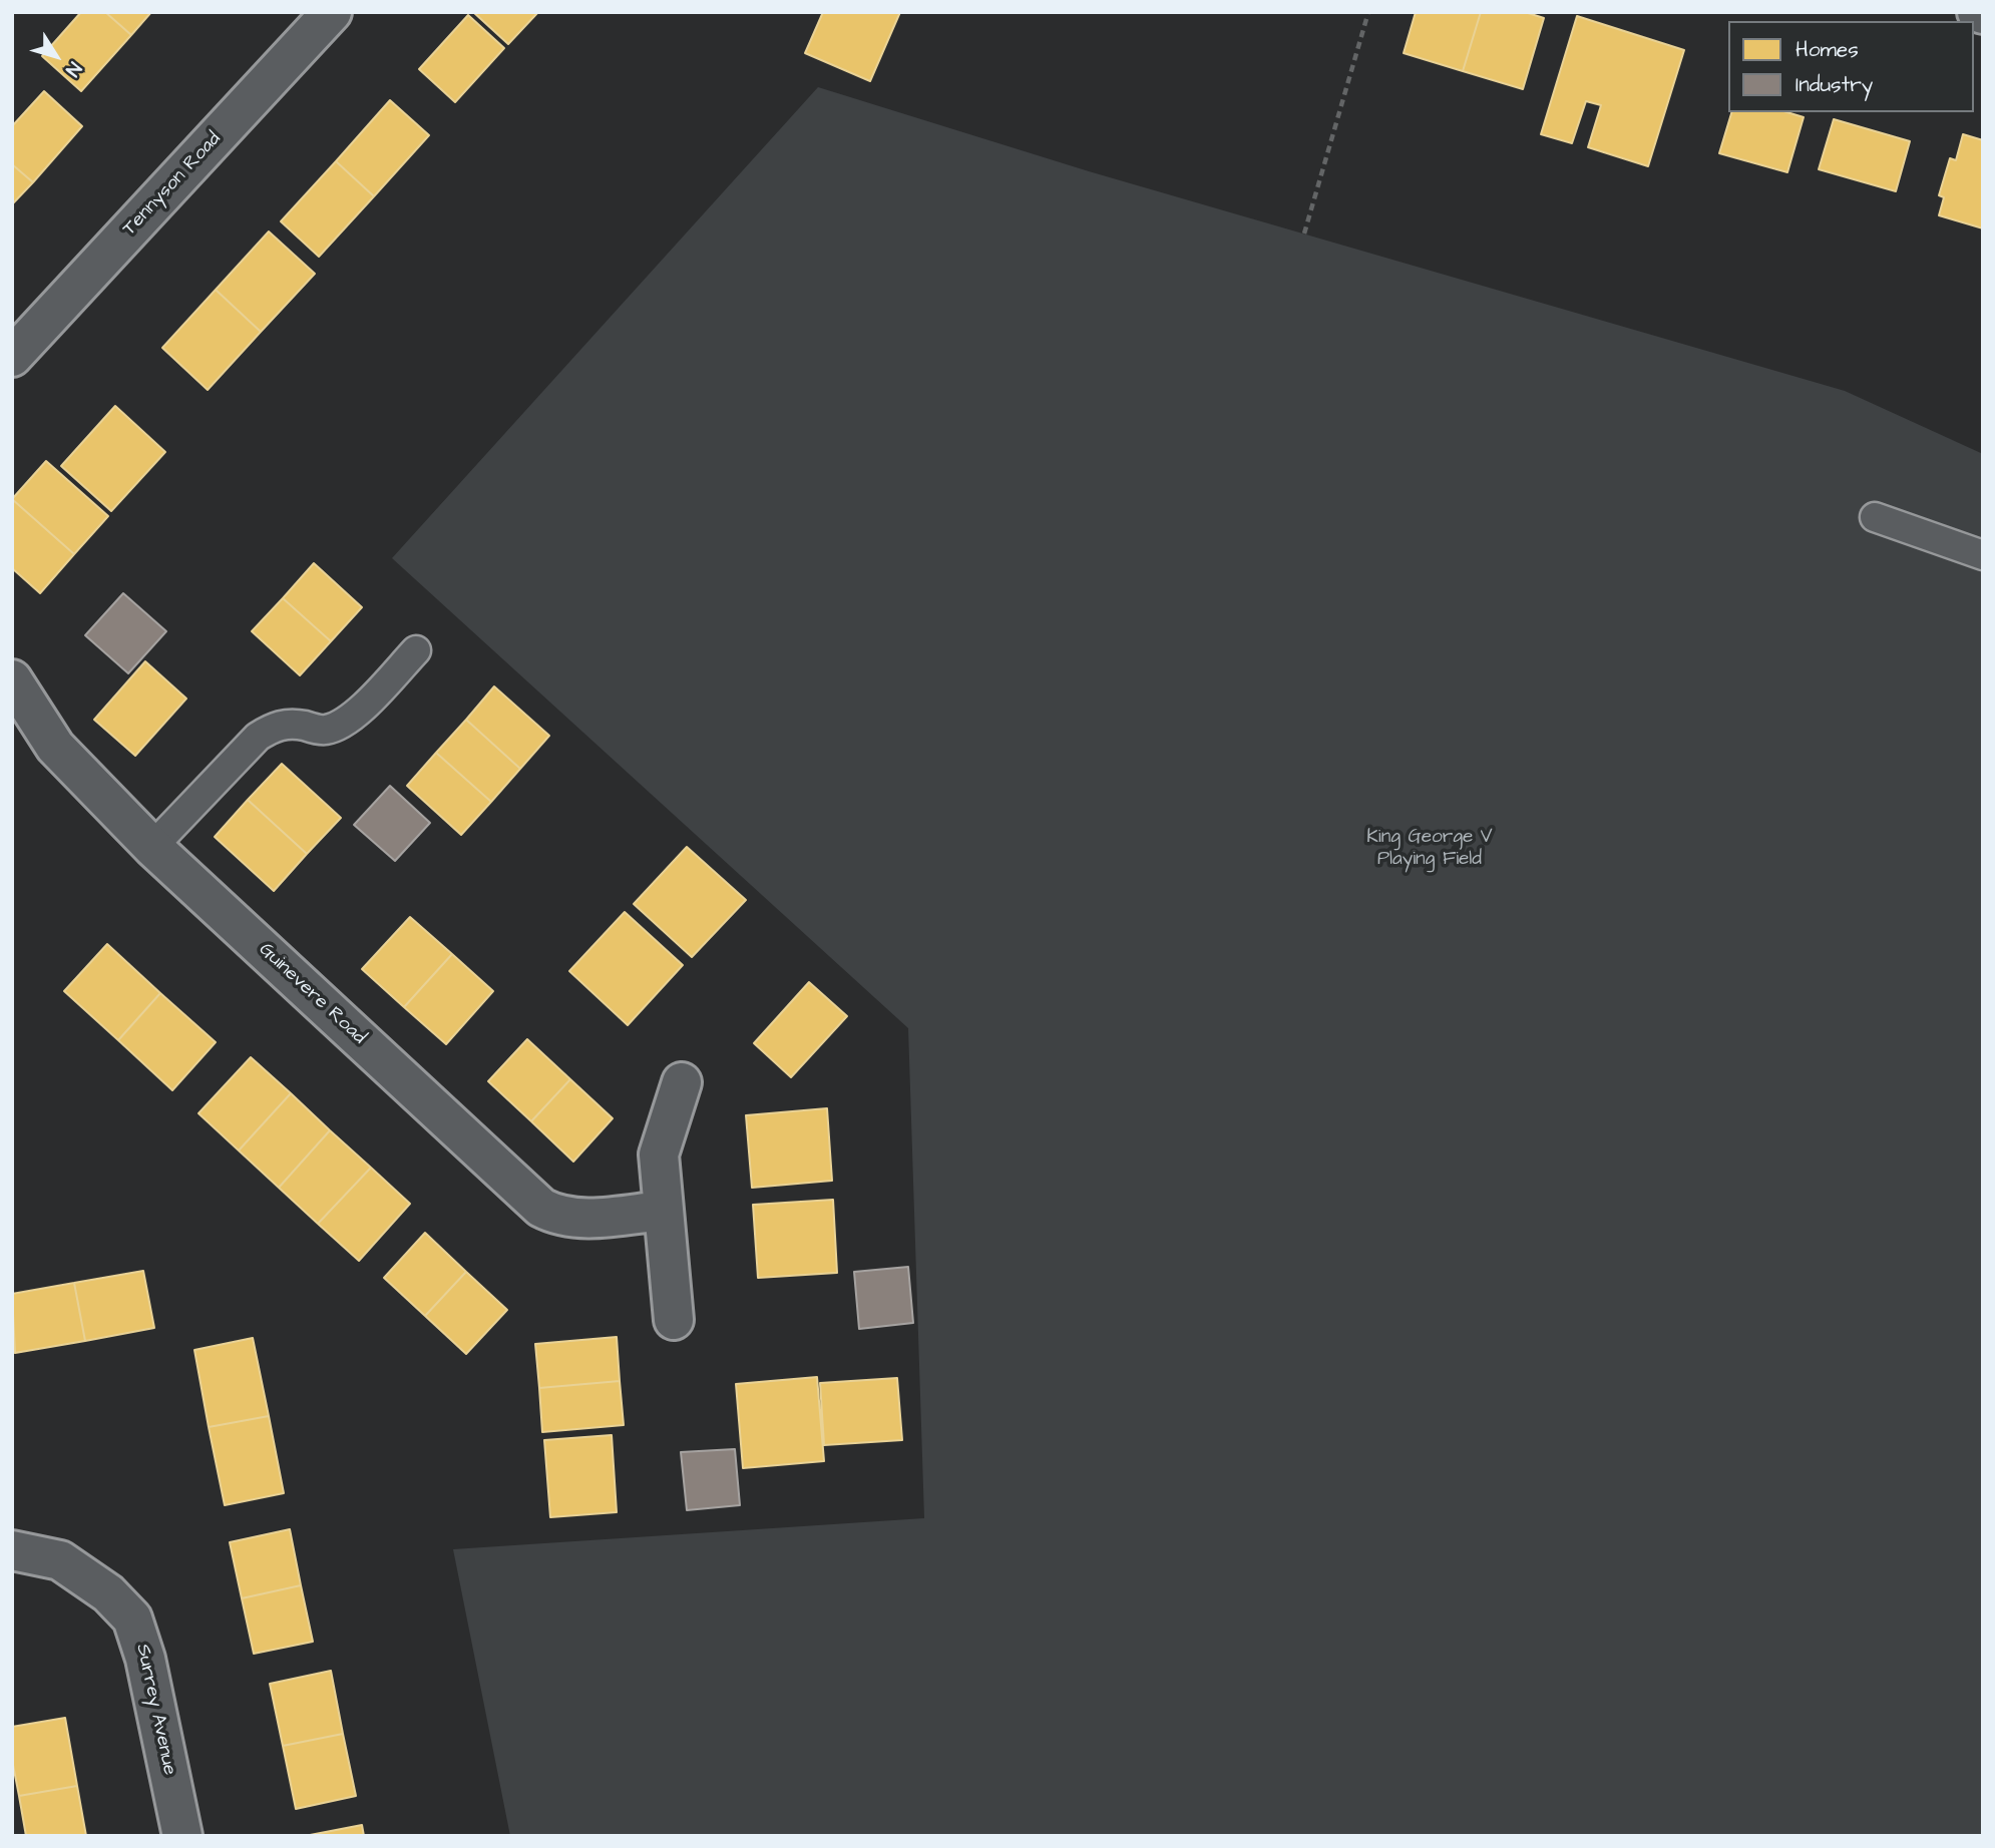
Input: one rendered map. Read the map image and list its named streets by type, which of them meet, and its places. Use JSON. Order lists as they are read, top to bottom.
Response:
{
  "streets": {
    "street": ["Tennyson Road", "Guinevere Road", "Surrey Avenue"]
  },
  "parks": ["King George V Playing Field"],
  "legend": ["Homes", "Industry"],
  "north": "bottom right"
}
